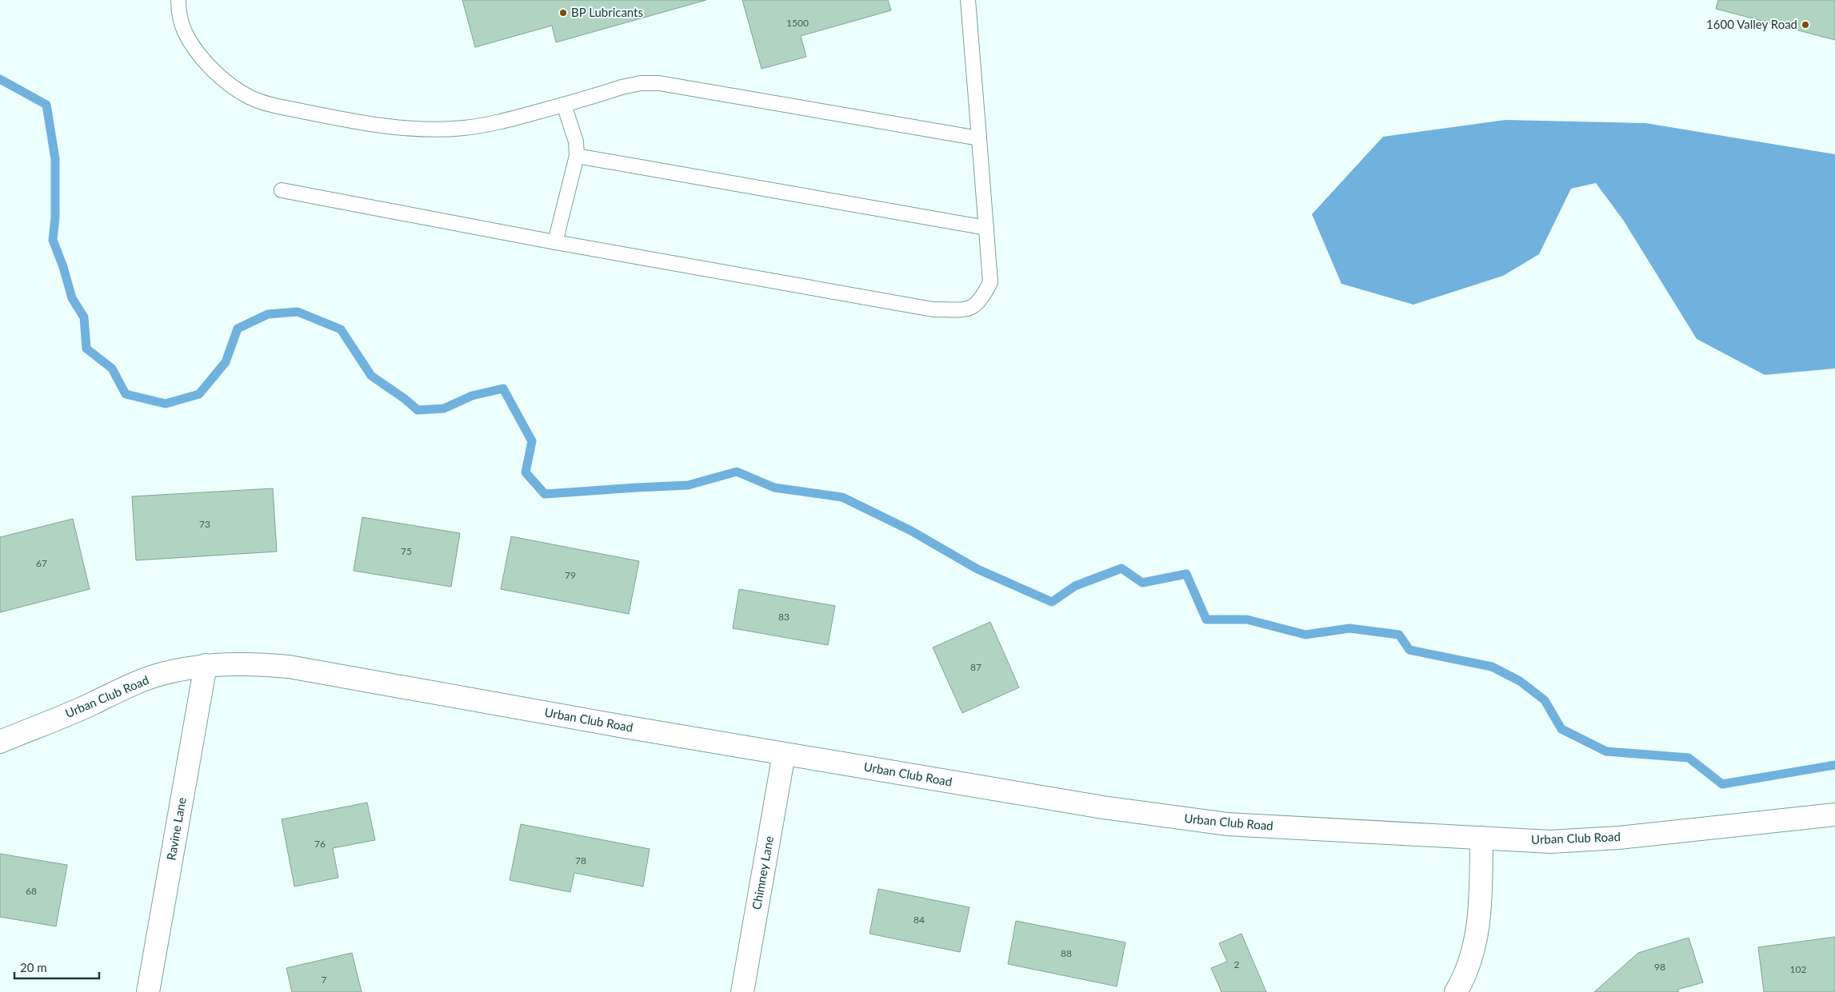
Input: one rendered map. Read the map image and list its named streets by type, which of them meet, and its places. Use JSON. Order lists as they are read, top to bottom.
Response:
{
  "streets": {
    "street": ["Urban Club Road", "Ravine Lane", "Chimney Lane"]
  },
  "crossings": [
    ["Urban Club Road", "Ravine Lane"],
    ["Urban Club Road", "Chimney Lane"]
  ],
  "places": ["BP Lubricants", "1600 Valley Road"],
  "house_numbers": [
    "1500",
    "73",
    "75",
    "67",
    "79",
    "83",
    "87",
    "76",
    "78",
    "68",
    "84",
    "88",
    "2",
    "98",
    "102",
    "7"
  ],
  "scale_bar": "20 m"
}
